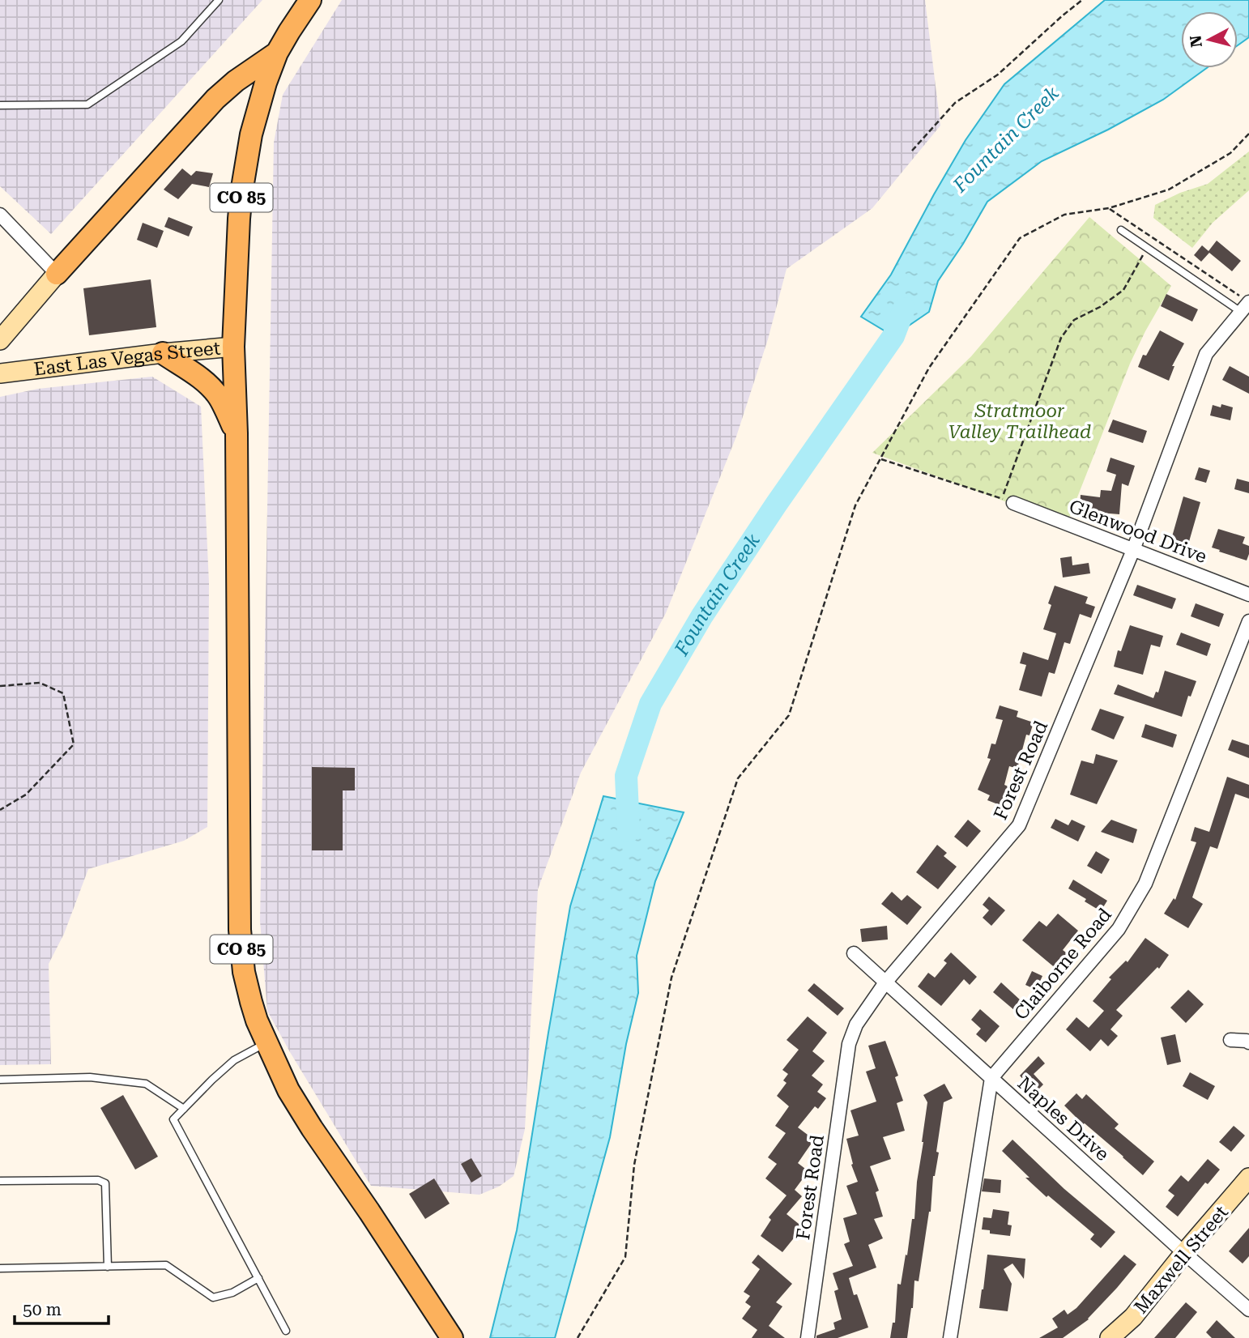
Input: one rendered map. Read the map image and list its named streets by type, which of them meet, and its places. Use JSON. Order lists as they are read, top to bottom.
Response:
{
  "streets": {
    "main road": ["CO 85", "East Las Vegas Street"],
    "street": [
      "Glenwood Drive",
      "Forest Road",
      "Claiborne Road",
      "Naples Drive",
      "Maxwell Street"
    ]
  },
  "crossings": [
    ["CO 85", "East Las Vegas Street"],
    ["Glenwood Drive", "Forest Road"],
    ["Forest Road", "Naples Drive"],
    ["Claiborne Road", "Naples Drive"],
    ["Naples Drive", "Maxwell Street"]
  ],
  "water": ["Fountain Creek"],
  "parks": ["Stratmoor Valley Trailhead"],
  "scale_bar": "50 m",
  "north": "left"
}
